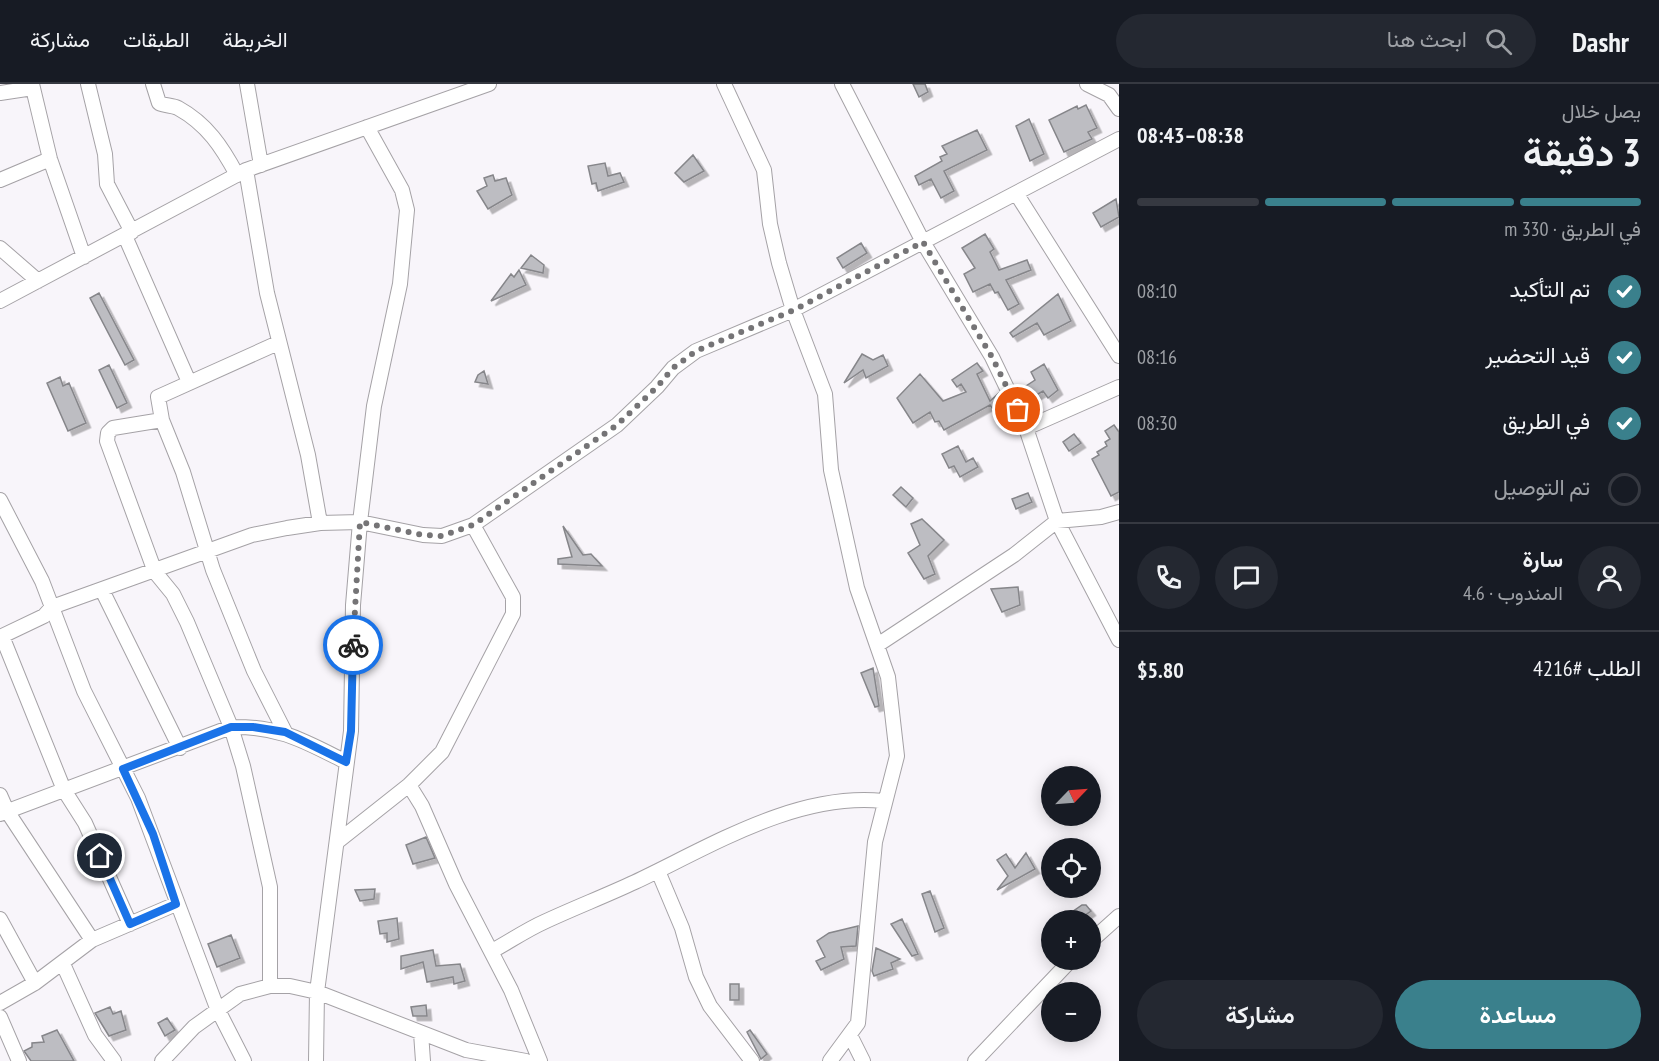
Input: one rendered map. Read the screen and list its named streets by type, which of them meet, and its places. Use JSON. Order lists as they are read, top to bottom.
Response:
{
  "north": "top right",
  "page": {
    "header": "Dashr",
    "search": "ابحث هنا",
    "nav": ["الخريطة", "الطبقات", "مشاركة"],
    "heading": ["3 دقيقة", "يصل خلال", "08:38–08:43"],
    "panel": [
      "سارة",
      "المندوب · 4.6",
      "الطلب #4216",
      "$5.80"
    ],
    "bar": "في الطريق · 330 m",
    "list": [
      ["تم التأكيد", "08:10"],
      ["قيد التحضير", "08:16"],
      ["في الطريق", "08:30"],
      "تم التوصيل"
    ],
    "map_buttons": ["+", "−"],
    "buttons": ["مساعدة", "مشاركة"]
  }
}
